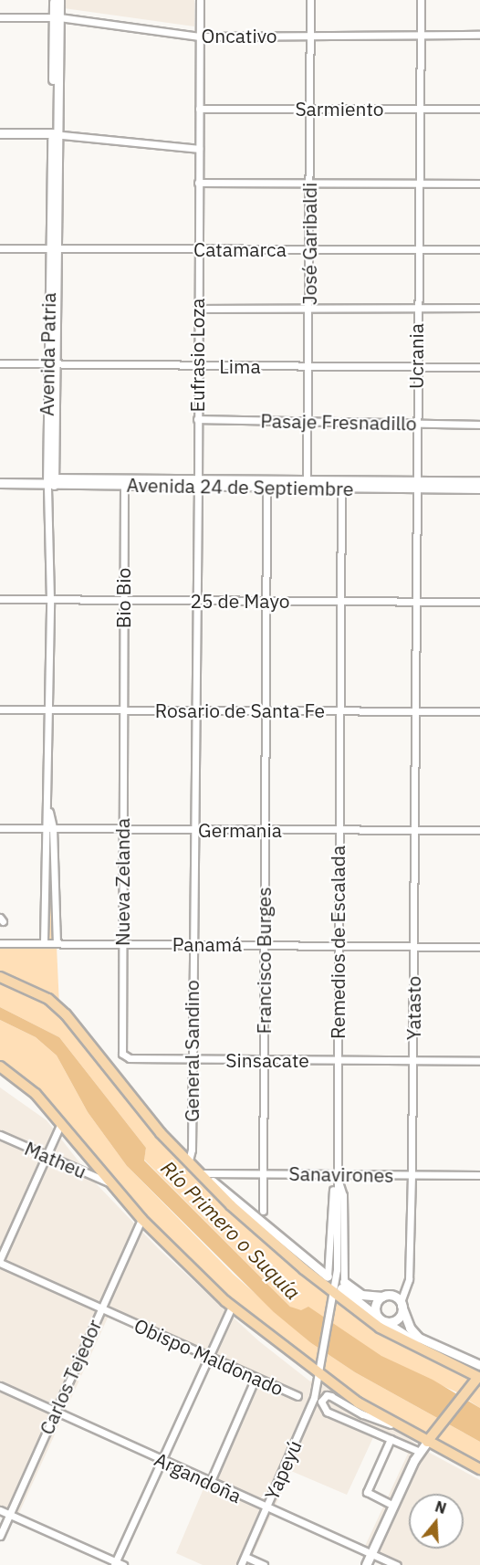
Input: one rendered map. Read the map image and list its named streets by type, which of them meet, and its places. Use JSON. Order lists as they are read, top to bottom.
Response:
{
  "streets": {
    "main road": ["Avenida Patria", "Avenida 24 de Septiembre"],
    "street": [
      "Oncativo",
      "Sarmiento",
      "José Garibaldi",
      "Catamarca",
      "Eufrasio Loza",
      "Ucrania",
      "Lima",
      "Pasaje Fresnadillo",
      "Bio Bio",
      "25 de Mayo",
      "Rosario de Santa Fe",
      "Germania",
      "Nueva Zelanda",
      "Remedios de Escalada",
      "Panamá",
      "Francisco Burges",
      "Yatasto",
      "General Sandino",
      "Sinsacate",
      "Matheu",
      "Sanavirones",
      "Obispo Maldonado",
      "Carlos Tejedor",
      "Yapeyú",
      "Argandoña"
    ]
  },
  "crossings": [
    ["Oncativo", "José Garibaldi"],
    ["Oncativo", "Avenida Patria"],
    ["Oncativo", "Eufrasio Loza"],
    ["Oncativo", "Ucrania"],
    ["Sarmiento", "José Garibaldi"],
    ["Sarmiento", "Eufrasio Loza"],
    ["Sarmiento", "Ucrania"],
    ["José Garibaldi", "Catamarca"],
    ["José Garibaldi", "Lima"],
    ["José Garibaldi", "Pasaje Fresnadillo"],
    ["José Garibaldi", "Avenida 24 de Septiembre"],
    ["Catamarca", "Avenida Patria"],
    ["Catamarca", "Eufrasio Loza"],
    ["Catamarca", "Ucrania"],
    ["Avenida Patria", "Lima"],
    ["Avenida Patria", "Avenida 24 de Septiembre"],
    ["Avenida Patria", "25 de Mayo"],
    ["Avenida Patria", "Rosario de Santa Fe"],
    ["Eufrasio Loza", "Lima"],
    ["Eufrasio Loza", "Pasaje Fresnadillo"],
    ["Eufrasio Loza", "Avenida 24 de Septiembre"],
    ["Eufrasio Loza", "25 de Mayo"],
    ["Eufrasio Loza", "Rosario de Santa Fe"],
    ["Eufrasio Loza", "General Sandino"],
    ["Ucrania", "Lima"],
    ["Ucrania", "Pasaje Fresnadillo"],
    ["Ucrania", "Avenida 24 de Septiembre"],
    ["Ucrania", "25 de Mayo"],
    ["Ucrania", "Rosario de Santa Fe"],
    ["Ucrania", "Yatasto"],
    ["Avenida 24 de Septiembre", "Bio Bio"],
    ["Avenida 24 de Septiembre", "Francisco Burges"],
    ["Bio Bio", "25 de Mayo"],
    ["Bio Bio", "Rosario de Santa Fe"],
    ["Bio Bio", "Nueva Zelanda"],
    ["25 de Mayo", "Francisco Burges"],
    ["Rosario de Santa Fe", "Nueva Zelanda"],
    ["Rosario de Santa Fe", "Remedios de Escalada"],
    ["Rosario de Santa Fe", "Francisco Burges"],
    ["Rosario de Santa Fe", "Yatasto"],
    ["Rosario de Santa Fe", "General Sandino"],
    ["Germania", "Nueva Zelanda"],
    ["Germania", "Remedios de Escalada"],
    ["Germania", "Francisco Burges"],
    ["Germania", "Yatasto"],
    ["Germania", "General Sandino"],
    ["Nueva Zelanda", "Panamá"],
    ["Nueva Zelanda", "Sinsacate"],
    ["Remedios de Escalada", "Panamá"],
    ["Remedios de Escalada", "Sinsacate"],
    ["Remedios de Escalada", "Sanavirones"],
    ["Remedios de Escalada", "Yapeyú"],
    ["Panamá", "Francisco Burges"],
    ["Panamá", "Yatasto"],
    ["Panamá", "General Sandino"],
    ["Francisco Burges", "Sinsacate"],
    ["Francisco Burges", "Sanavirones"],
    ["Yatasto", "Sinsacate"],
    ["Yatasto", "Sanavirones"],
    ["General Sandino", "Sinsacate"],
    ["Obispo Maldonado", "Carlos Tejedor"],
    ["Carlos Tejedor", "Argandoña"],
    ["Yapeyú", "Argandoña"]
  ],
  "water": ["Río Primero o Suquía"],
  "north": "top"
}
